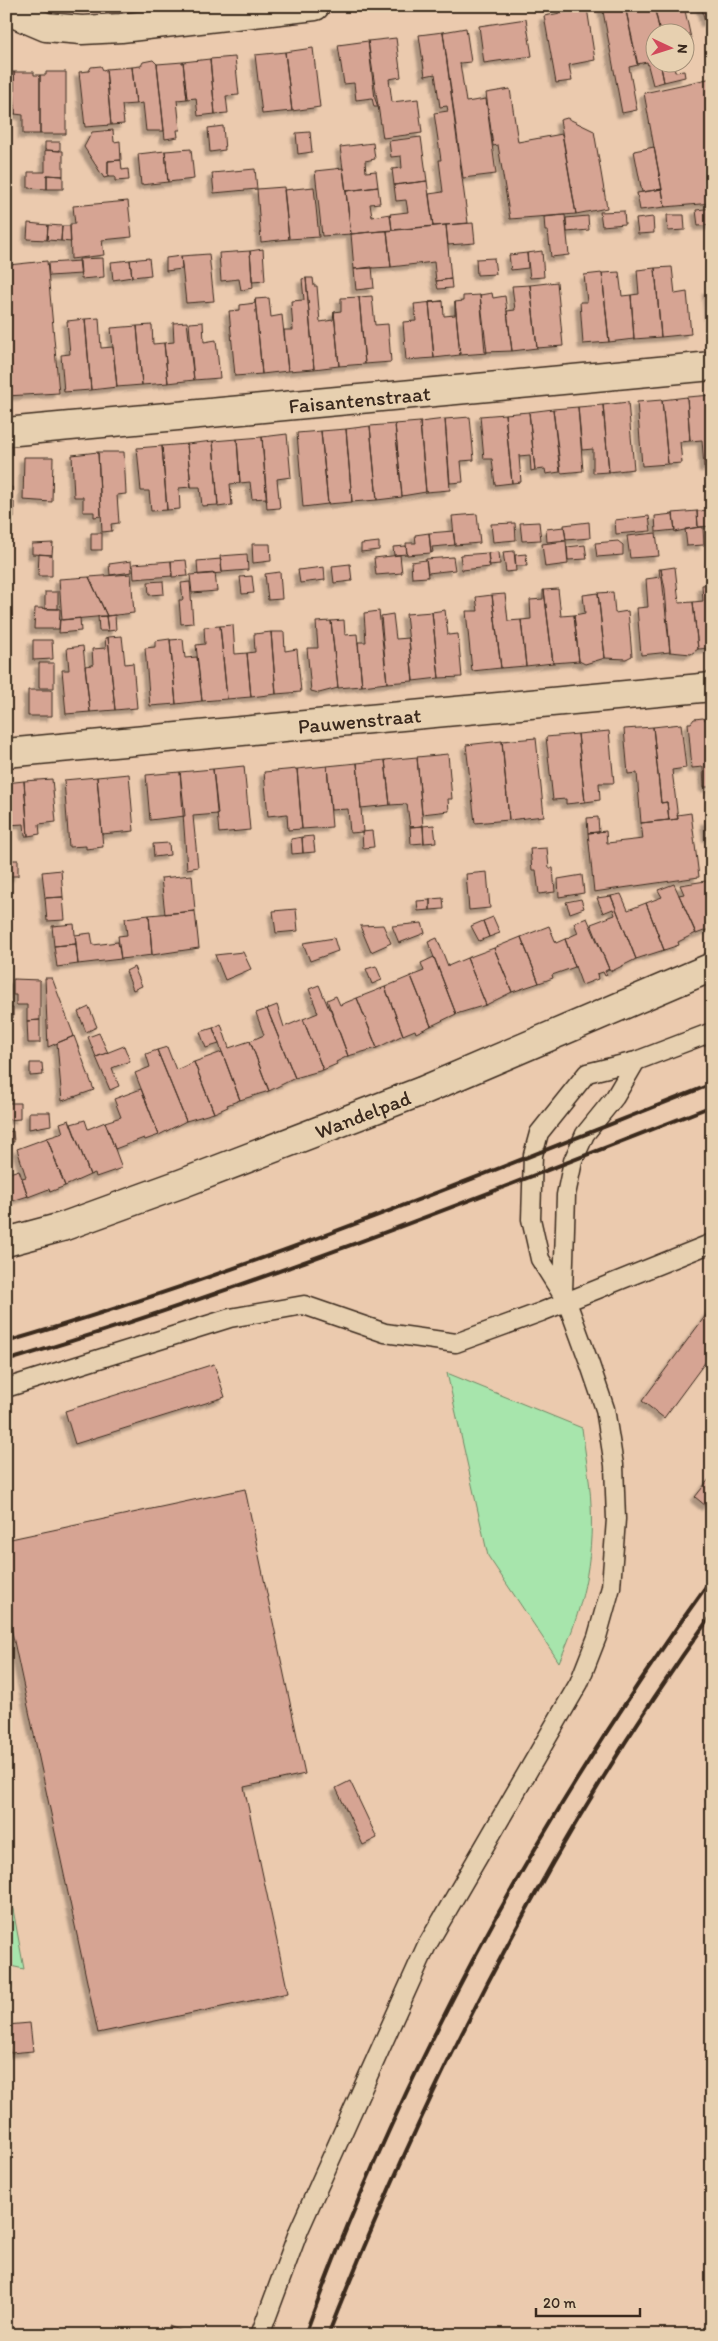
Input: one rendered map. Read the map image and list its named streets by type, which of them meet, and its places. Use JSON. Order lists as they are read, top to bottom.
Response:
{
  "streets": {
    "street": ["Faisantenstraat", "Pauwenstraat", "Wandelpad"]
  },
  "scale_bar": "20 m",
  "north": "right"
}
